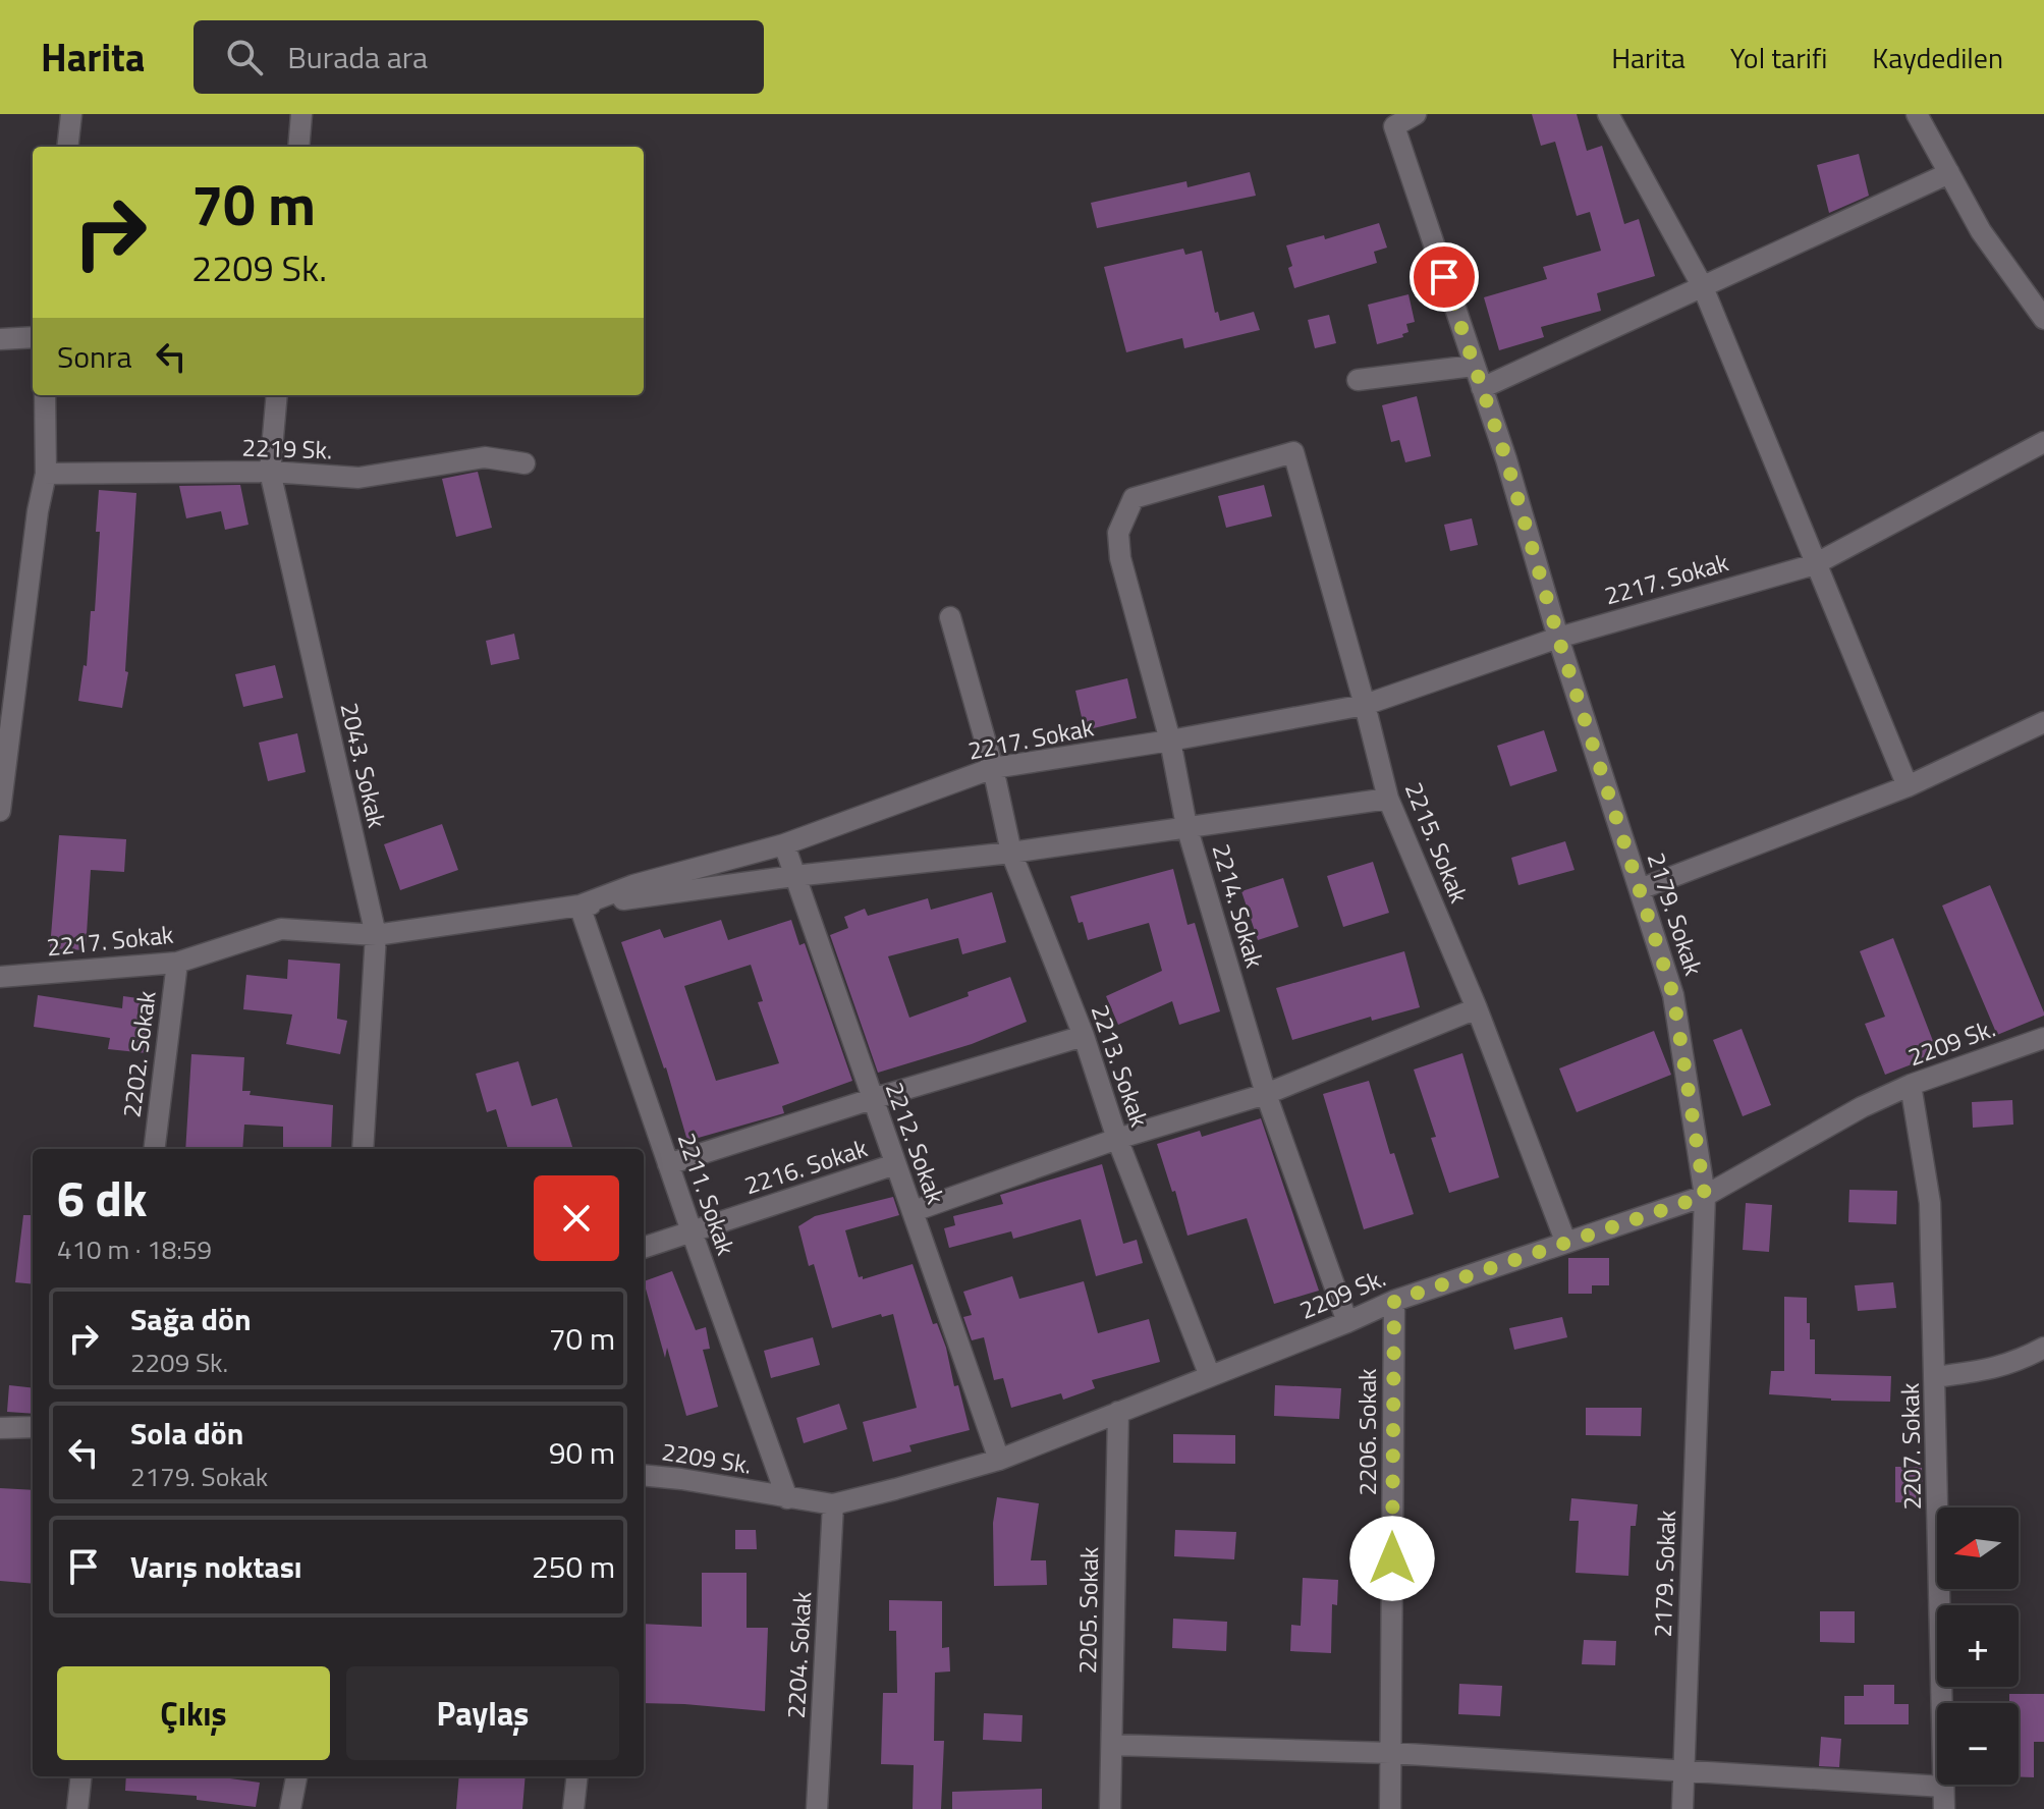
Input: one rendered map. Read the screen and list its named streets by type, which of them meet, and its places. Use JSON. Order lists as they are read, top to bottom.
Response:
{
  "streets": {
    "street": [
      "2219 Sk.",
      "2217. Sokak",
      "2043. Sokak",
      "2215. Sokak",
      "2214. Sokak",
      "2179. Sokak",
      "2209 Sk.",
      "2202. Sokak",
      "2213. Sokak",
      "2212. Sokak",
      "2216. Sokak",
      "2211. Sokak",
      "2206. Sokak",
      "2207. Sokak",
      "2205. Sokak",
      "2204. Sokak"
    ]
  },
  "crossings": [
    ["2219 Sk.", "2043. Sokak"],
    ["2217. Sokak", "2043. Sokak"],
    ["2217. Sokak", "2215. Sokak"],
    ["2217. Sokak", "2214. Sokak"],
    ["2217. Sokak", "2179. Sokak"],
    ["2217. Sokak", "2202. Sokak"],
    ["2217. Sokak", "2213. Sokak"],
    ["2217. Sokak", "2212. Sokak"],
    ["2217. Sokak", "2211. Sokak"],
    ["2215. Sokak", "2214. Sokak"],
    ["2215. Sokak", "2209 Sk."],
    ["2214. Sokak", "2209 Sk."],
    ["2179. Sokak", "2209 Sk."],
    ["2209 Sk.", "2213. Sokak"],
    ["2209 Sk.", "2212. Sokak"],
    ["2209 Sk.", "2211. Sokak"],
    ["2209 Sk.", "2206. Sokak"],
    ["2209 Sk.", "2207. Sokak"],
    ["2209 Sk.", "2205. Sokak"],
    ["2209 Sk.", "2204. Sokak"],
    ["2212. Sokak", "2216. Sokak"],
    ["2216. Sokak", "2211. Sokak"]
  ],
  "north": "left",
  "page": {
    "header": "Harita",
    "search": "Burada ara",
    "nav": ["Harita", "Yol tarifi", "Kaydedilen"],
    "turn": ["70 m", "2209 Sk."],
    "then": "Sonra",
    "heading": ["6 dk", "410 m · 18:59"],
    "list": [
      {
        "name": "Sağa dön",
        "note": "2209 Sk.",
        "value": "70 m"
      },
      {
        "name": "Sola dön",
        "note": "2179. Sokak",
        "value": "90 m"
      },
      {
        "name": "Varış noktası",
        "value": "250 m"
      }
    ],
    "map_buttons": ["+", "−"],
    "buttons": ["Çıkış", "Paylaş"]
  }
}
